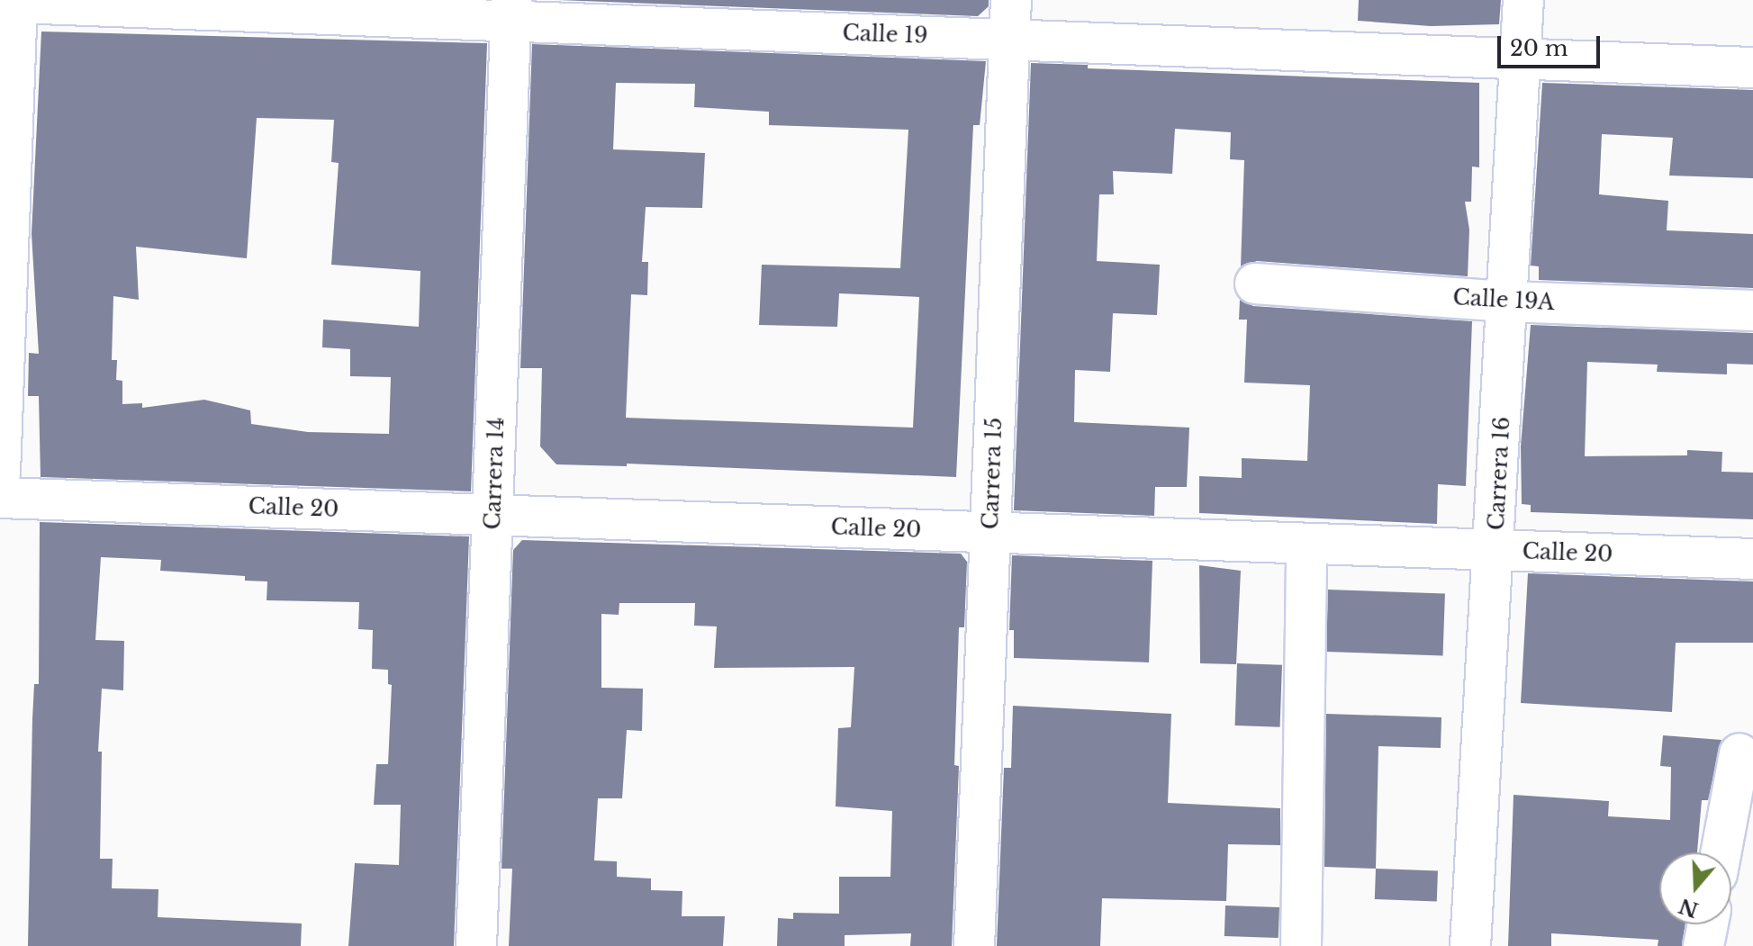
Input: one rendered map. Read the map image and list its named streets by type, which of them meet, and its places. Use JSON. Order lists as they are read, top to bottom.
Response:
{
  "streets": {
    "street": [
      "Calle 19",
      "Calle 19A",
      "Carrera 14",
      "Carrera 15",
      "Carrera 16",
      "Calle 20"
    ]
  },
  "crossings": [
    ["Calle 19", "Carrera 14"],
    ["Calle 19", "Carrera 15"],
    ["Calle 19", "Carrera 16"],
    ["Calle 19A", "Carrera 16"],
    ["Carrera 14", "Calle 20"],
    ["Carrera 15", "Calle 20"],
    ["Carrera 16", "Calle 20"]
  ],
  "scale_bar": "20 m",
  "north": "bottom"
}
